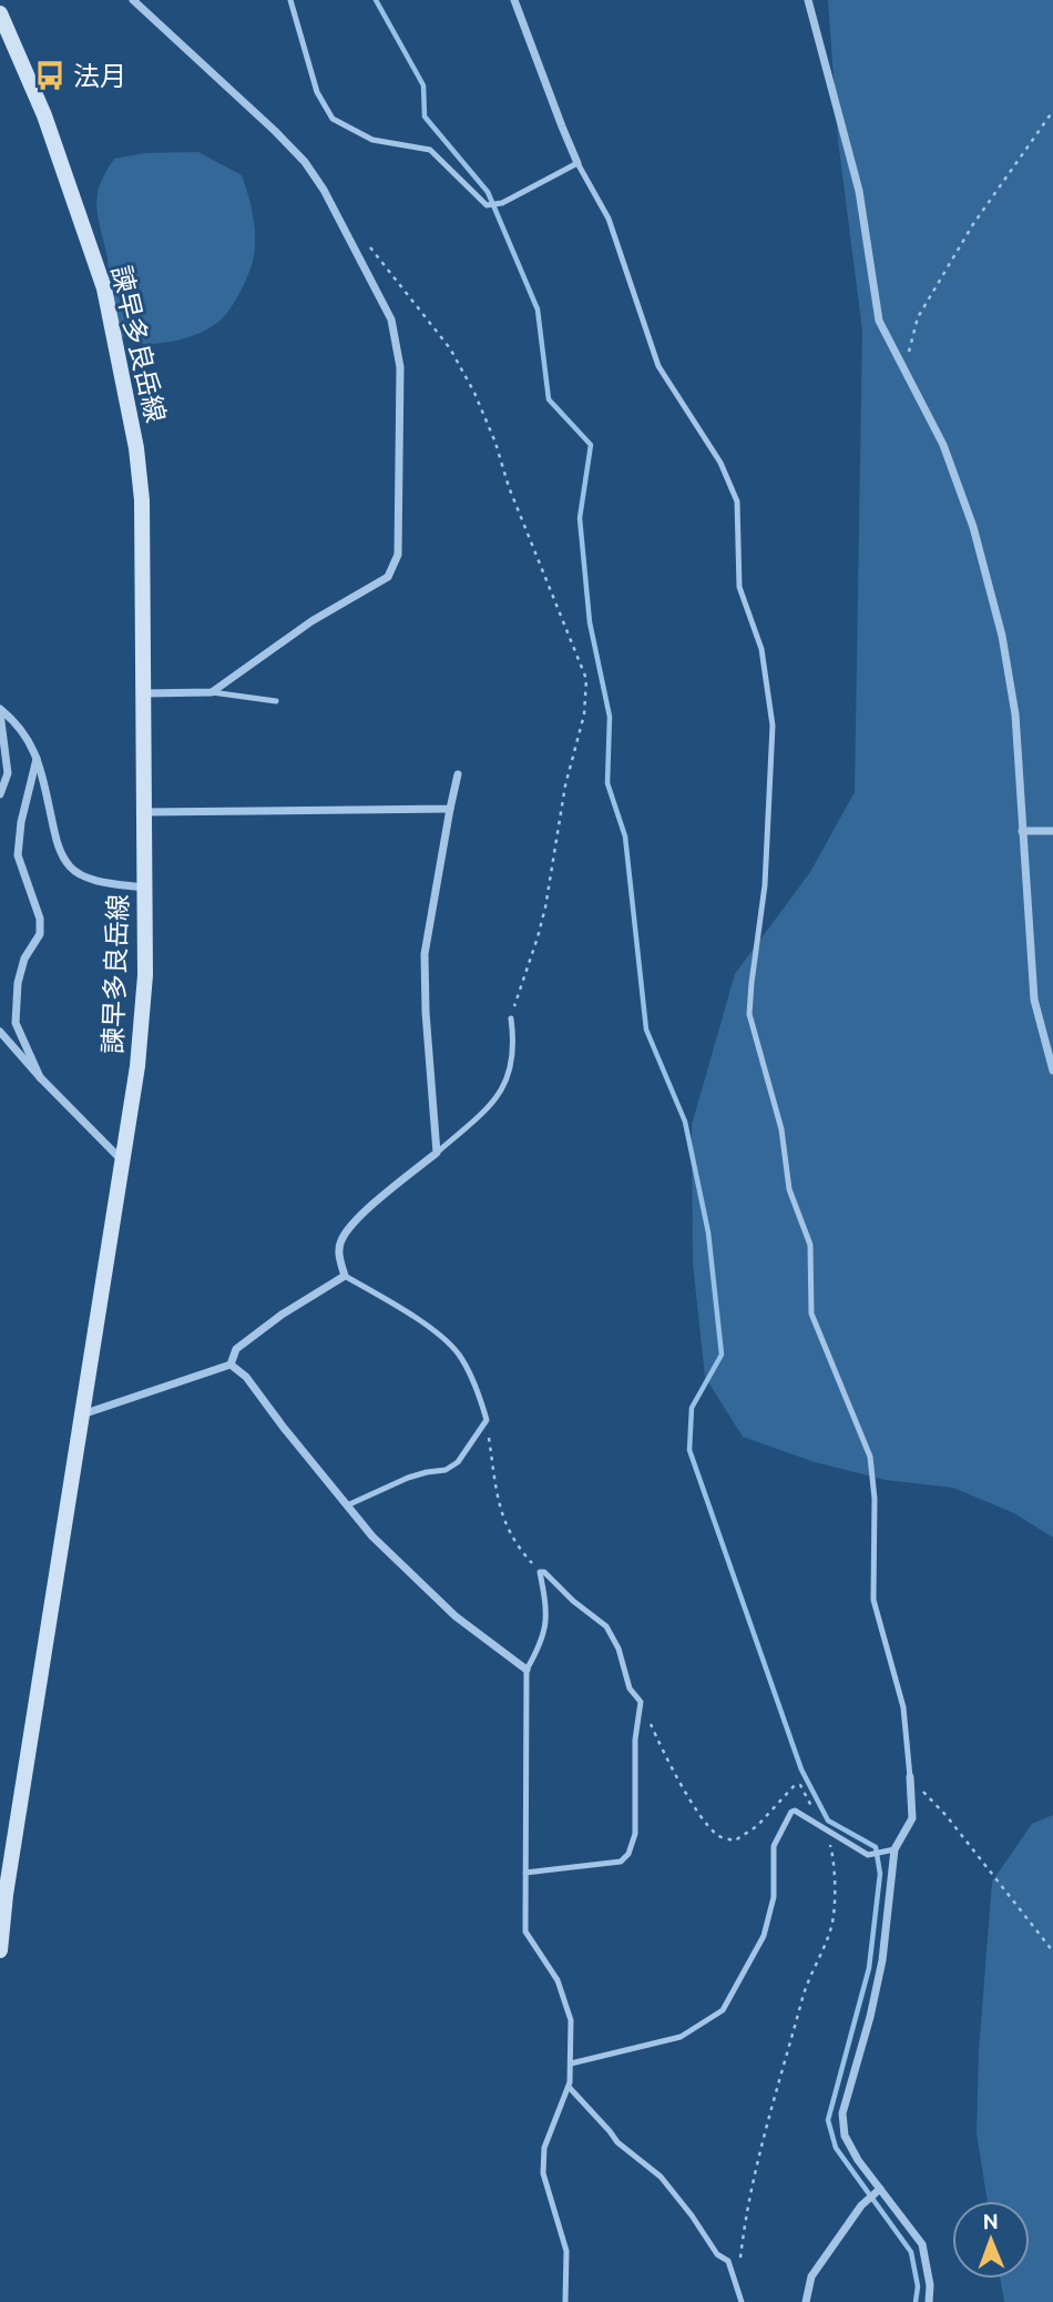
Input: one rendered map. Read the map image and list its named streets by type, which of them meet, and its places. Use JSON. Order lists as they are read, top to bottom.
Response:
{
  "streets": {
    "main road": ["諫早多良岳線"]
  },
  "places": {
    "bus stop": ["法月"]
  },
  "north": "top"
}
